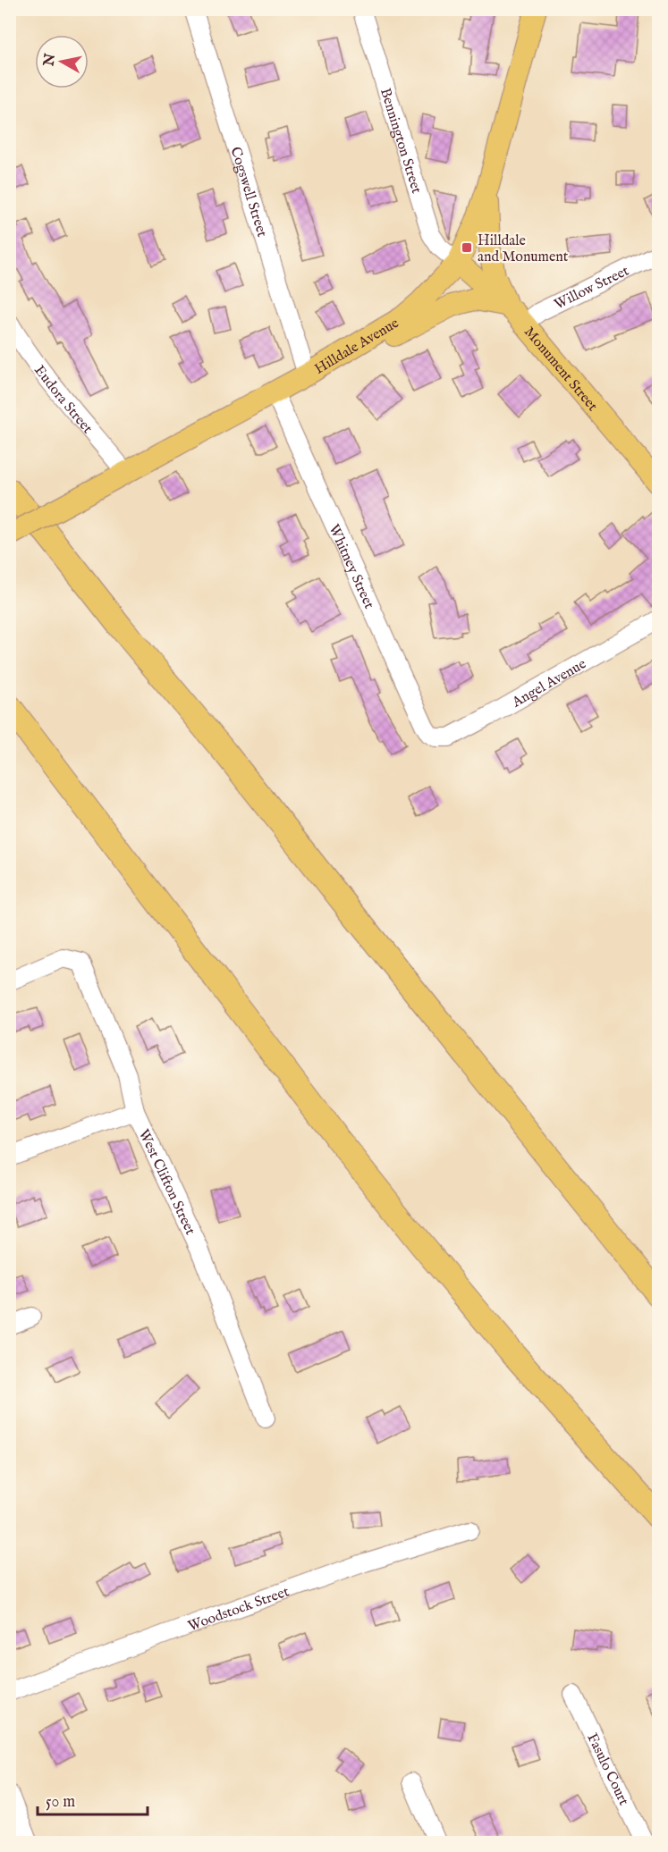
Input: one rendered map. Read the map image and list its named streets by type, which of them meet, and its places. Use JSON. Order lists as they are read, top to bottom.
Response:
{
  "streets": {
    "main road": ["Hilldale Avenue", "Monument Street"],
    "street": [
      "Bennington Street",
      "Cogswell Street",
      "Willow Street",
      "Eudora Street",
      "Whitney Street",
      "Angel Avenue",
      "West Clifton Street",
      "Woodstock Street",
      "Fasulo Court"
    ]
  },
  "crossings": [
    ["Bennington Street", "Hilldale Avenue"],
    ["Bennington Street", "Monument Street"],
    ["Cogswell Street", "Hilldale Avenue"],
    ["Willow Street", "Monument Street"],
    ["Hilldale Avenue", "Monument Street"],
    ["Hilldale Avenue", "Eudora Street"],
    ["Hilldale Avenue", "Whitney Street"],
    ["Whitney Street", "Angel Avenue"]
  ],
  "places": {
    "transit": ["Hilldale and Monument"]
  },
  "scale_bar": "50 m",
  "north": "left"
}
